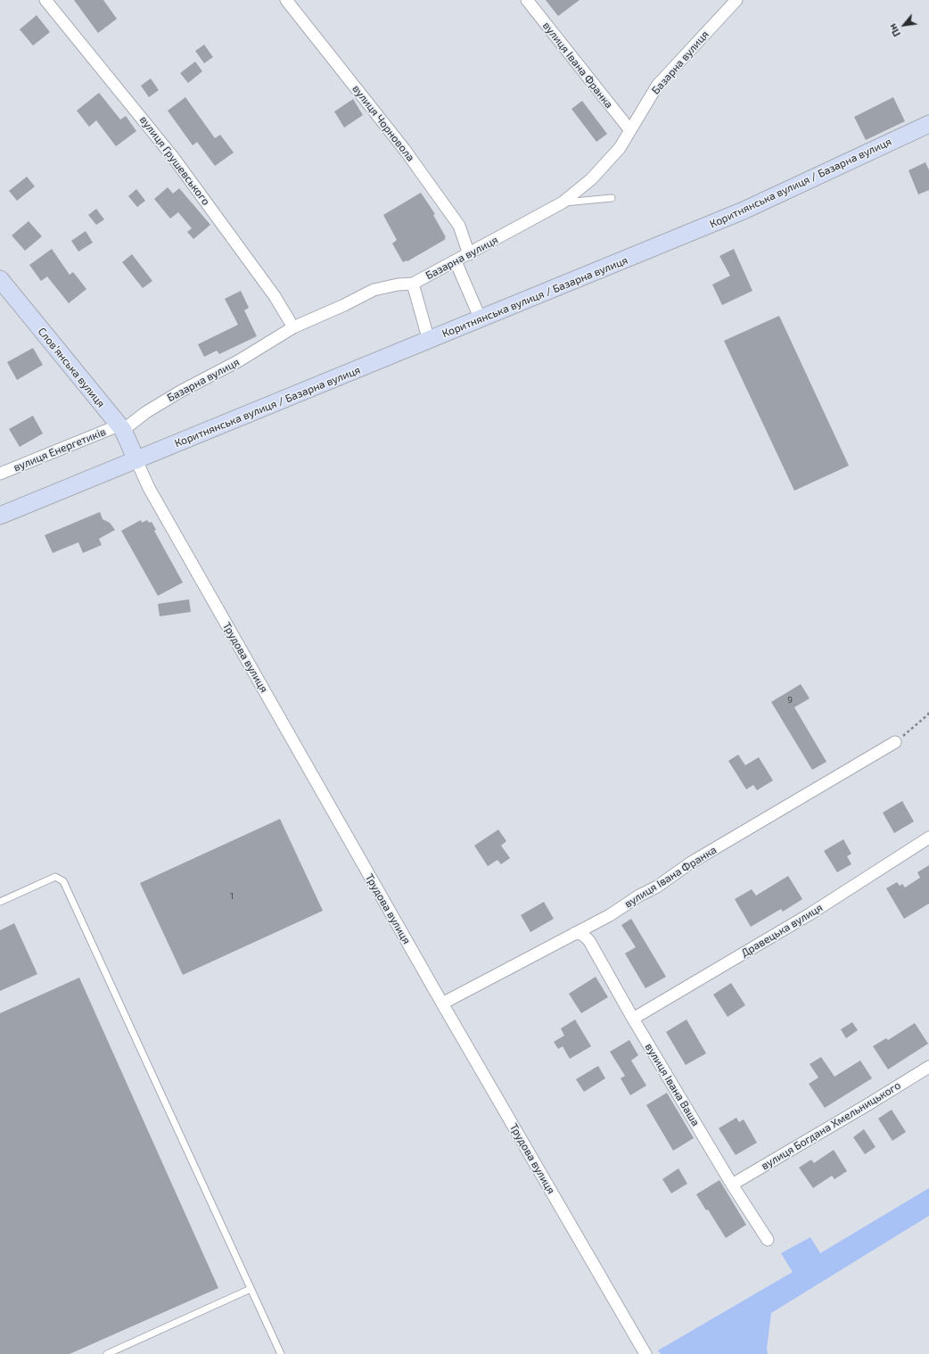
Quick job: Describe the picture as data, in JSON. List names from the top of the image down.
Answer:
{
  "streets": {
    "street": [
      "Базарна вулиця",
      "вулиця Івана Франка",
      "вулиця Чорновола",
      "вулиця Грушевського",
      "Коритнянська вулиця / Базарна вулиця",
      "Словʼянська вулиця",
      "вулиця Енергетиків",
      "Трудова вулиця",
      "Дравецька вулиця",
      "вулиця Івана Ваша",
      "вулиця Богдана Хмельницького"
    ]
  },
  "crossings": [
    ["Базарна вулиця", "вулиця Івана Франка"],
    ["Базарна вулиця", "вулиця Чорновола"],
    ["Базарна вулиця", "вулиця Грушевського"],
    ["Базарна вулиця", "Словʼянська вулиця"],
    ["Базарна вулиця", "вулиця Енергетиків"],
    ["вулиця Івана Франка", "Трудова вулиця"],
    ["вулиця Івана Франка", "вулиця Івана Ваша"],
    ["Коритнянська вулиця / Базарна вулиця", "Словʼянська вулиця"],
    ["Коритнянська вулиця / Базарна вулиця", "Трудова вулиця"],
    ["Словʼянська вулиця", "вулиця Енергетиків"],
    ["Словʼянська вулиця", "Трудова вулиця"],
    ["Дравецька вулиця", "вулиця Івана Ваша"],
    ["вулиця Івана Ваша", "вулиця Богдана Хмельницького"]
  ],
  "house_numbers": ["9", "1"],
  "north": "bottom left"
}
